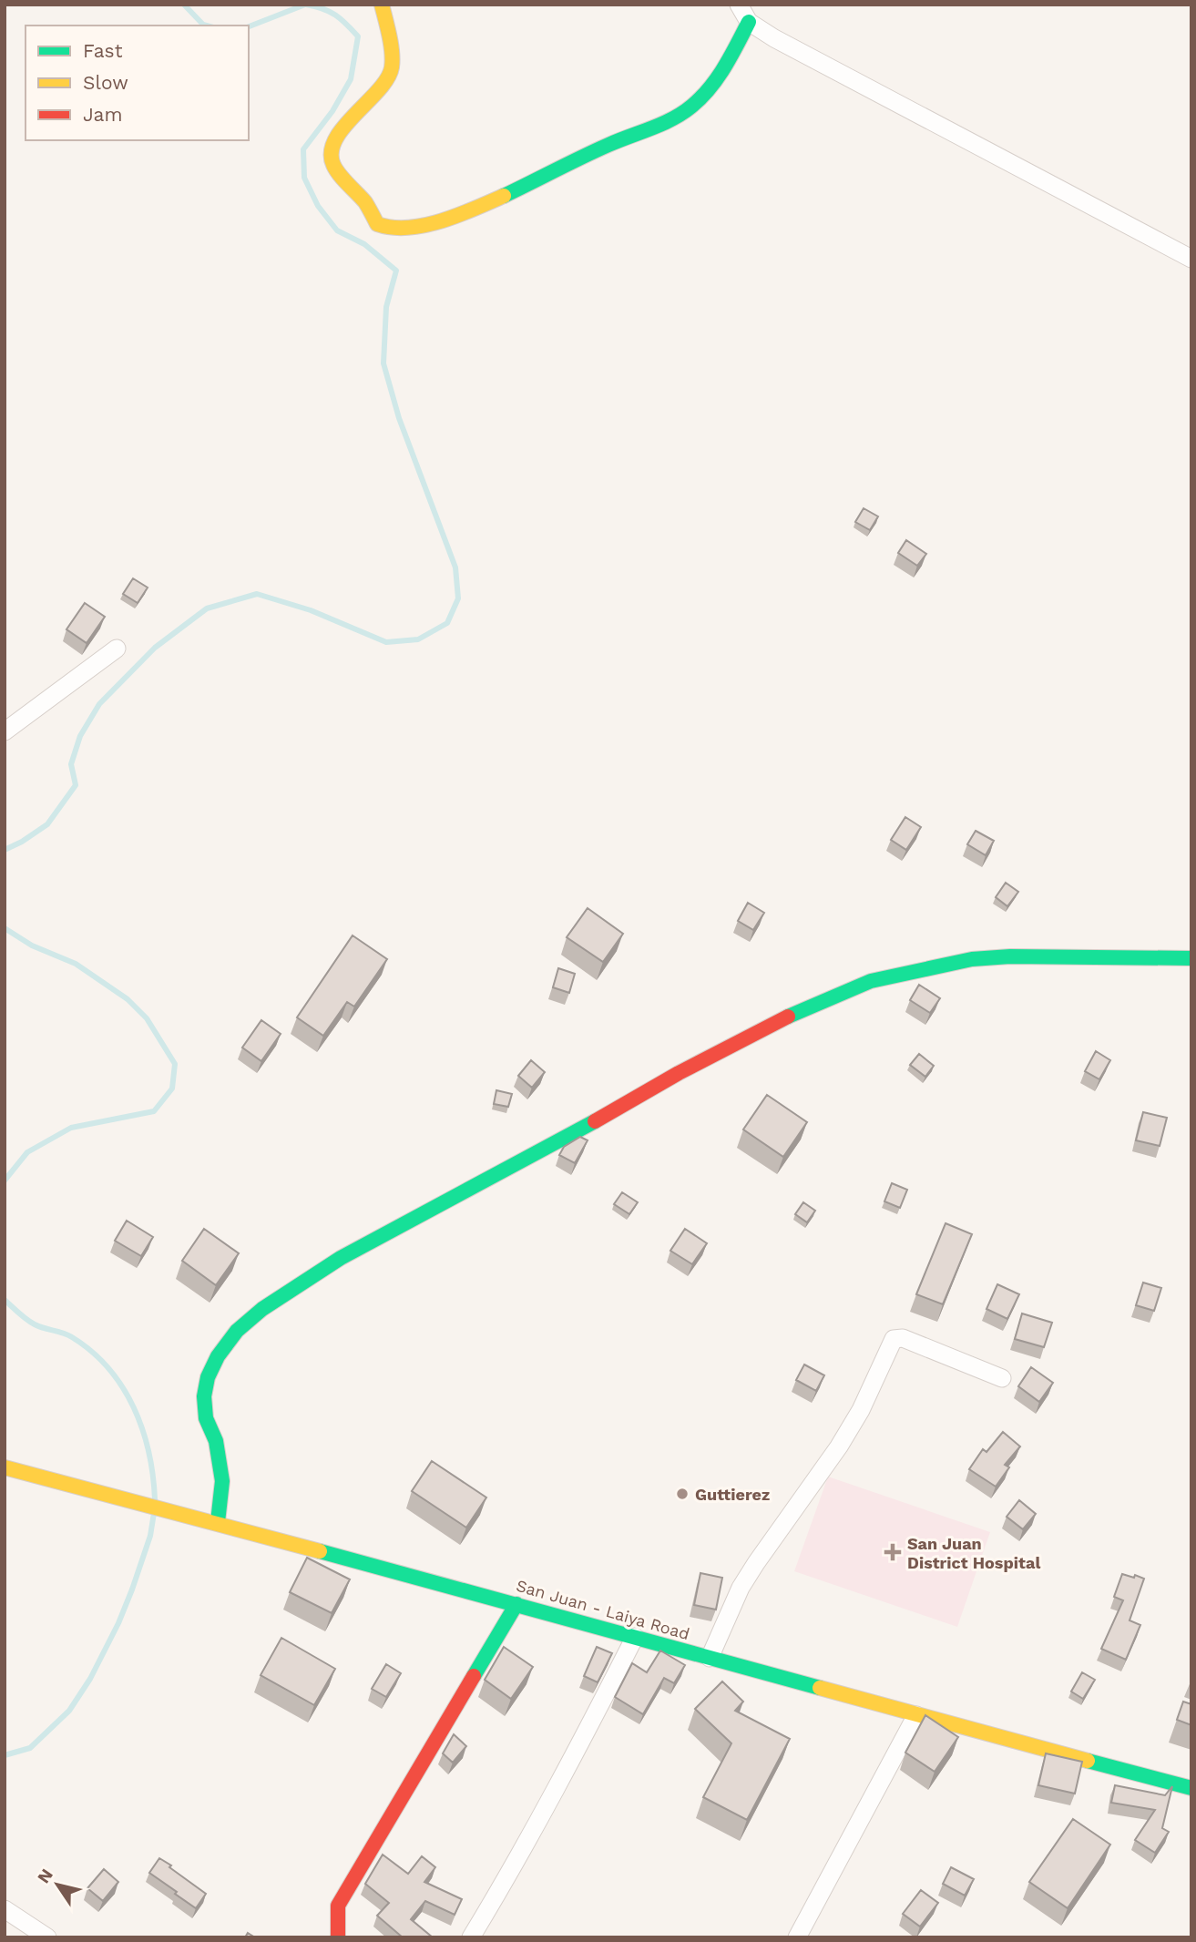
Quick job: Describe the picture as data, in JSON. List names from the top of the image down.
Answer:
{
  "streets": {
    "street": ["San Juan - Laiya Road"]
  },
  "places": {
    "other": ["Guttierez"],
    "health": ["San Juan District Hospital"]
  },
  "legend": ["Fast", "Slow", "Jam"],
  "north": "top left"
}
